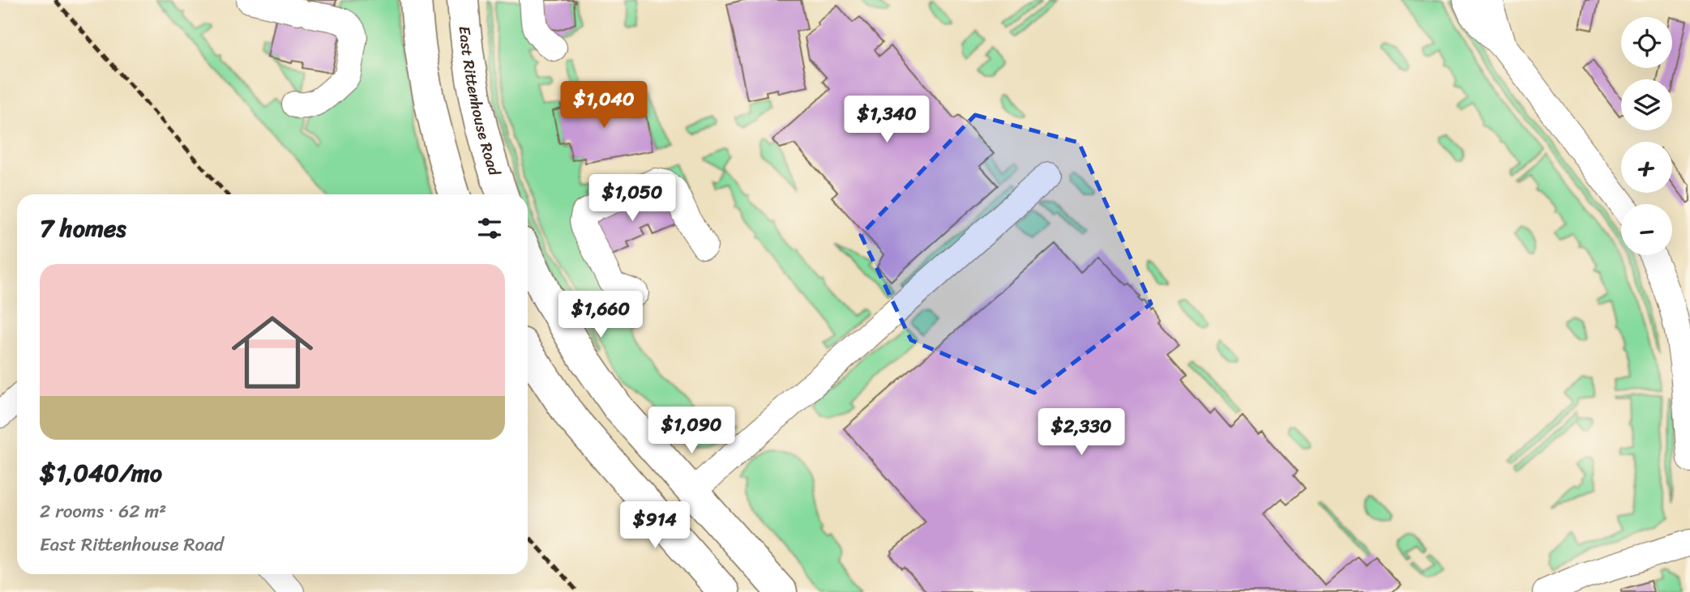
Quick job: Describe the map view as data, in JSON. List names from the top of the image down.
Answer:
{
  "streets": {
    "main road": ["East Rittenhouse Road"]
  },
  "page": {
    "map_buttons": ["+", "−"],
    "price": [
      "$1,040",
      "$1,340",
      "$1,050",
      "$1,660",
      "$1,090",
      "$2,330",
      "$914"
    ],
    "heading": "7 homes",
    "list": [
      {
        "name": "$1,040/mo",
        "note": "2 rooms · 62 m² · East Rittenhouse Road"
      }
    ]
  }
}
